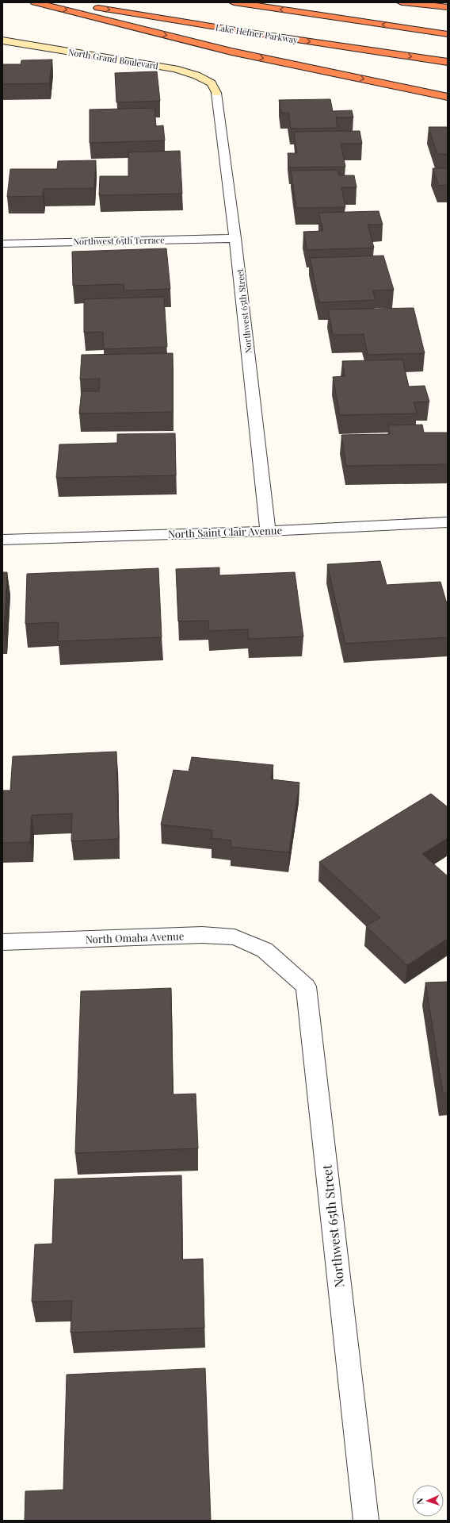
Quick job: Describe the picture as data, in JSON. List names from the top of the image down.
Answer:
{
  "streets": {
    "highway": ["Lake Hefner Parkway"],
    "street": [
      "North Grand Boulevard",
      "Northwest 65th Terrace",
      "Northwest 65th Street",
      "North Saint Clair Avenue",
      "North Omaha Avenue"
    ]
  },
  "crossings": [
    ["North Grand Boulevard", "Northwest 65th Street"],
    ["Northwest 65th Terrace", "Northwest 65th Street"],
    ["Northwest 65th Street", "North Saint Clair Avenue"],
    ["Northwest 65th Street", "North Omaha Avenue"]
  ],
  "north": "left"
}
